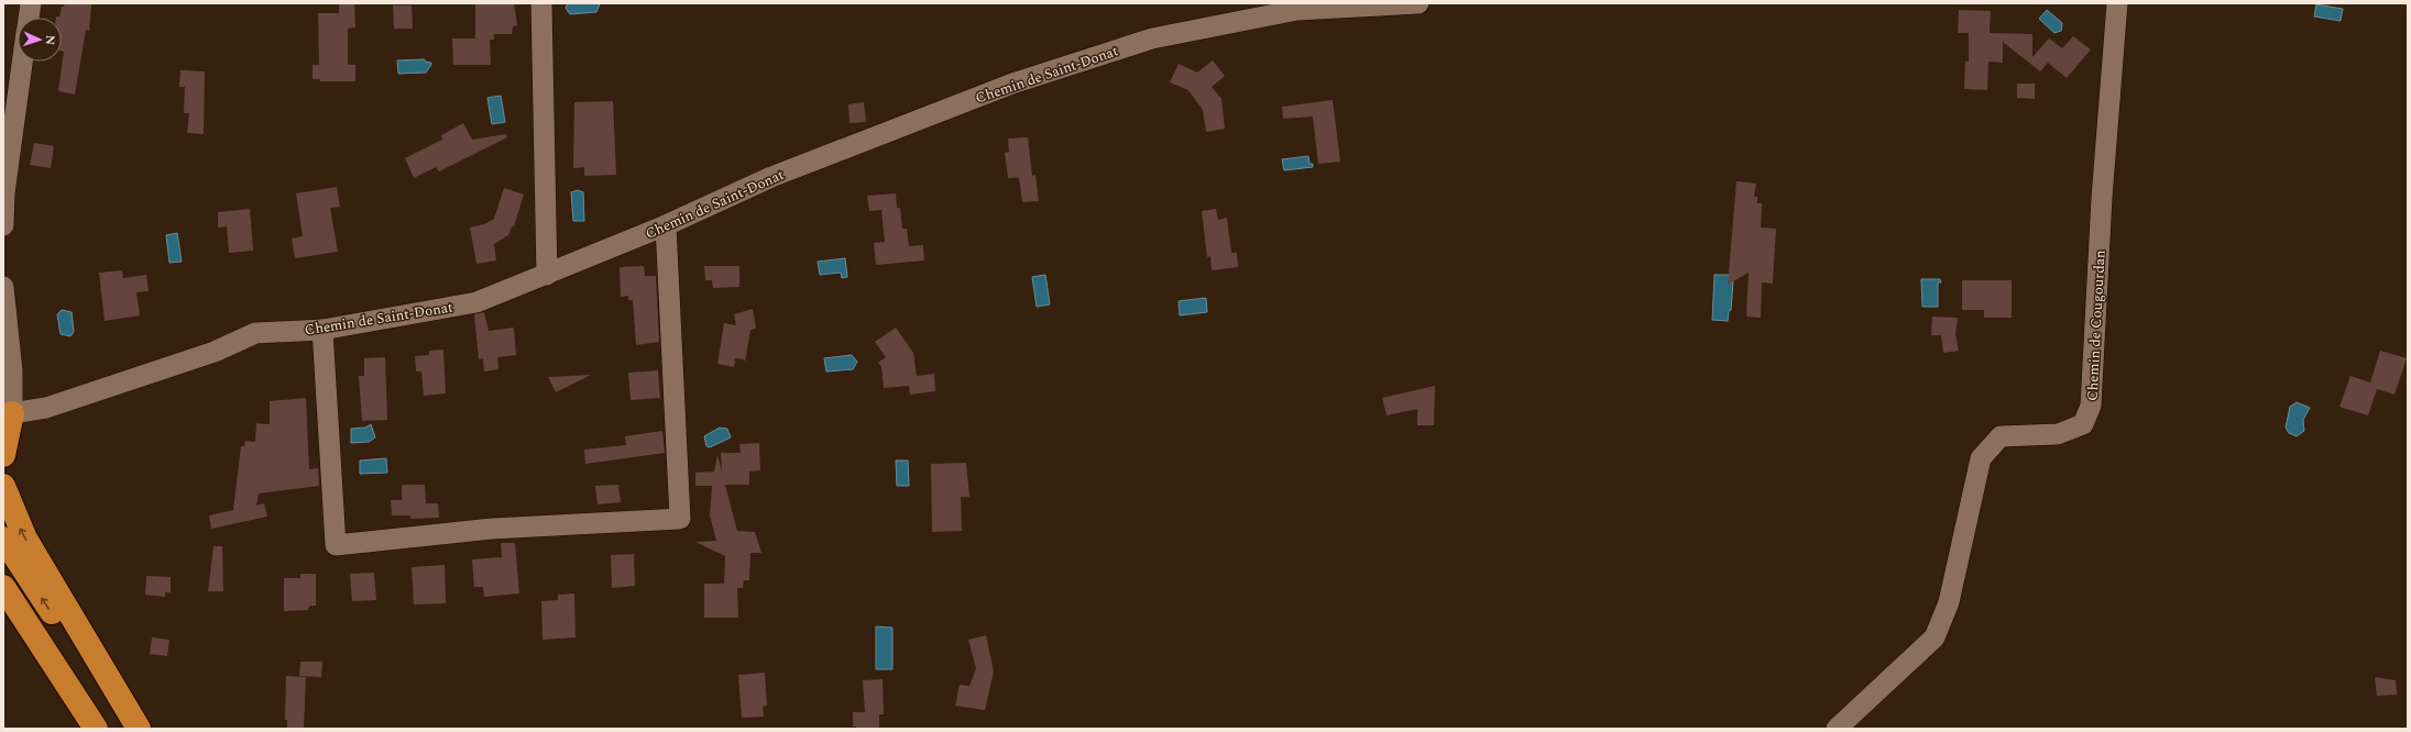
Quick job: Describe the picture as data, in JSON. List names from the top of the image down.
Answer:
{
  "streets": {
    "street": ["Chemin de Saint-Donat", "Chemin de Cougourdan"]
  },
  "north": "right"
}
